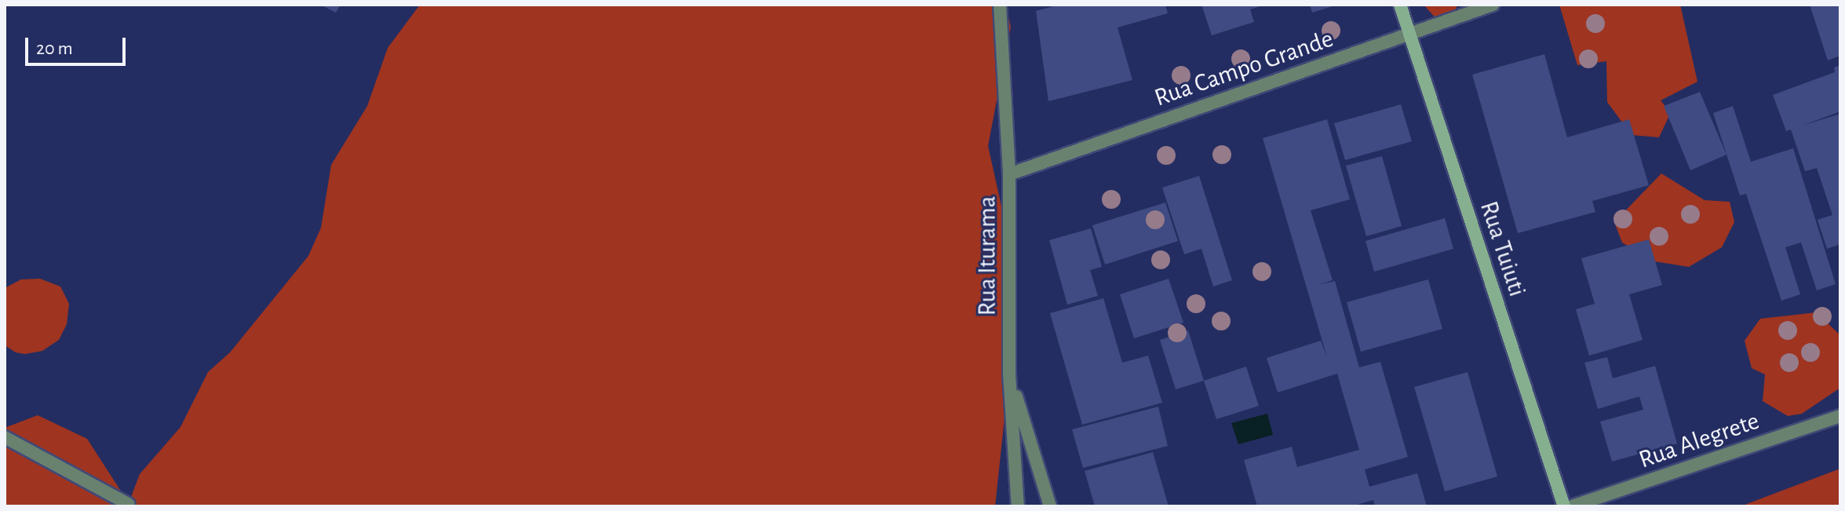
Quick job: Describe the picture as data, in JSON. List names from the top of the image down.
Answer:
{
  "streets": {
    "street": [
      "Rua Campo Grande",
      "Rua Tuiuti",
      "Rua Iturama",
      "Rua Alegrete"
    ]
  },
  "crossings": [
    ["Rua Campo Grande", "Rua Tuiuti"],
    ["Rua Campo Grande", "Rua Iturama"]
  ],
  "scale_bar": "20 m"
}
